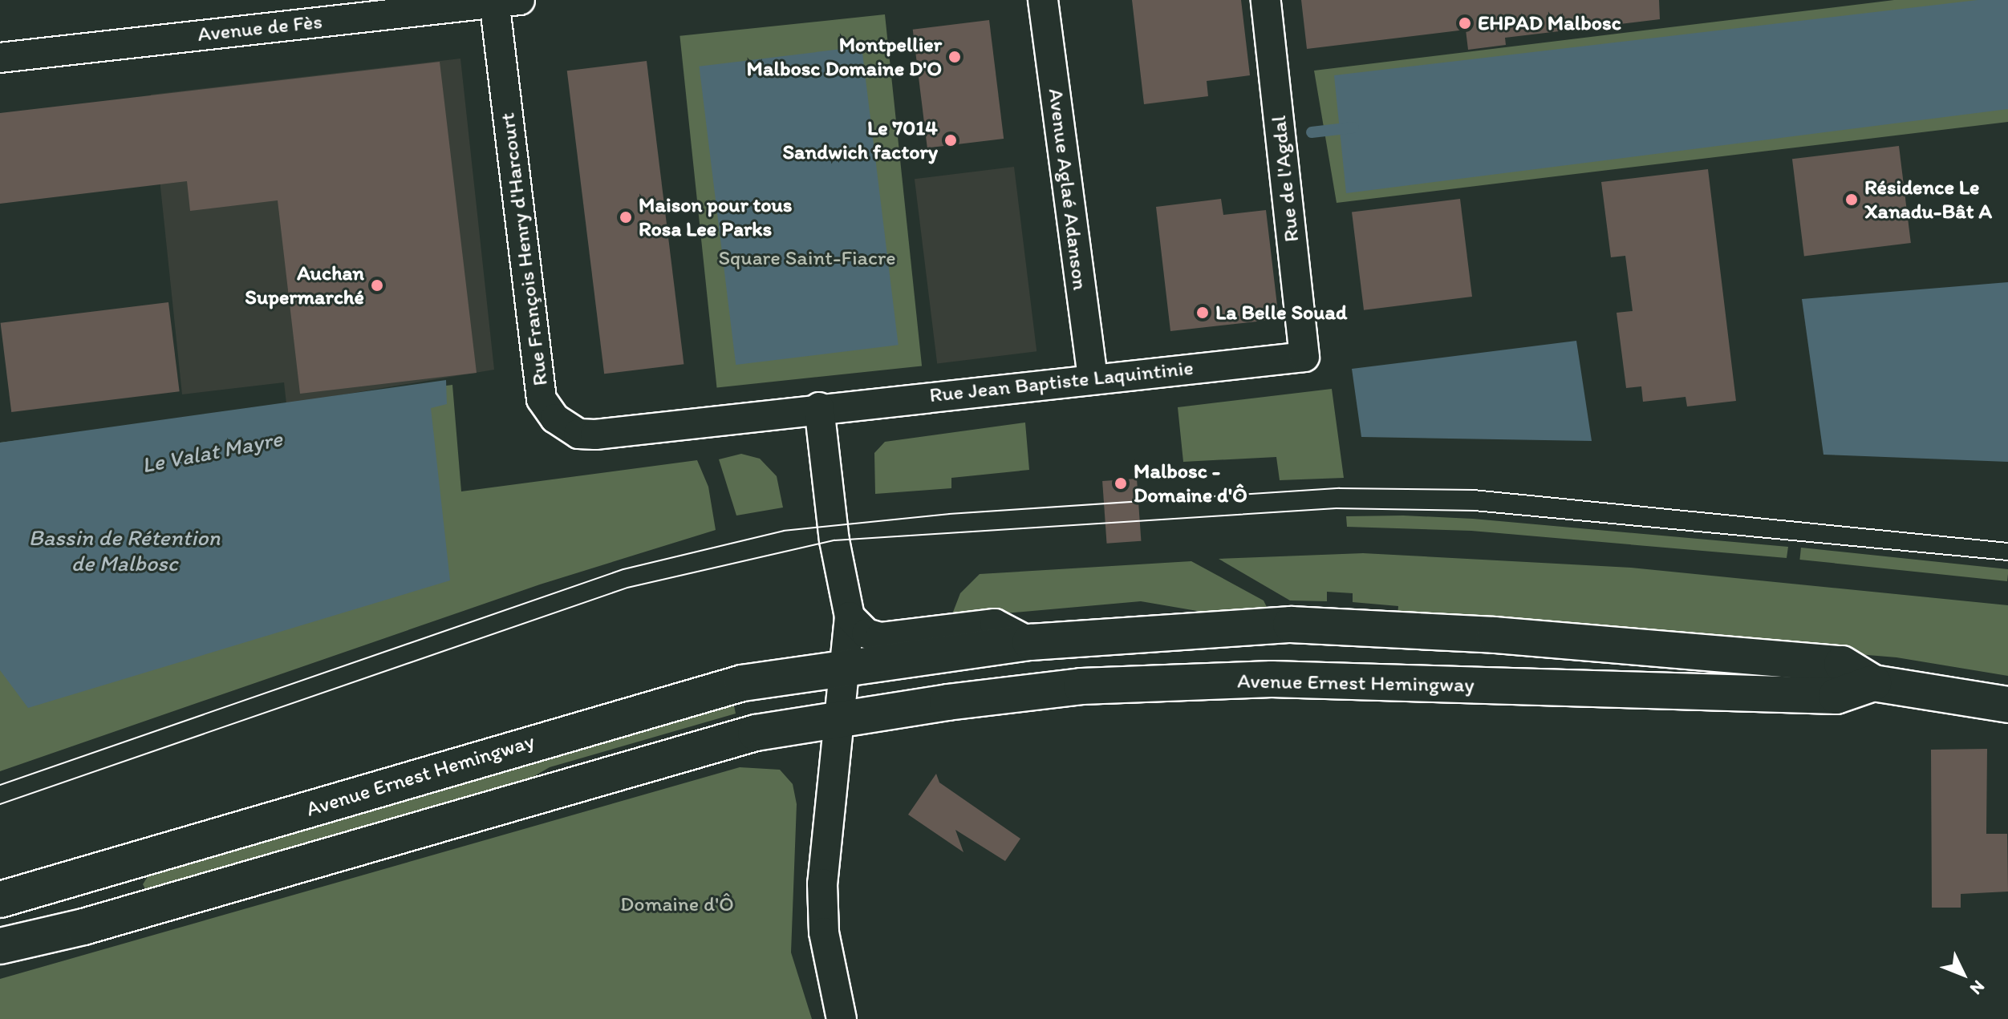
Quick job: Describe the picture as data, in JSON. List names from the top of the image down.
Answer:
{
  "streets": {
    "main road": ["Avenue Ernest Hemingway"],
    "street": [
      "Avenue de Fès",
      "Rue de l'Agdal",
      "Avenue Aglaé Adanson",
      "Rue François Henry d'Harcourt",
      "Rue Jean Baptiste Laquintinie"
    ]
  },
  "crossings": [
    ["Avenue de Fès", "Rue François Henry d'Harcourt"],
    ["Rue de l'Agdal", "Rue Jean Baptiste Laquintinie"],
    ["Avenue Aglaé Adanson", "Rue Jean Baptiste Laquintinie"],
    ["Rue François Henry d'Harcourt", "Rue Jean Baptiste Laquintinie"]
  ],
  "water": ["Le Valat Mayre", "Bassin de Rétention de Malbosc"],
  "parks": ["Square Saint-Fiacre", "Domaine d'Ô"],
  "places": [
    "EHPAD Malbosc",
    "Montpellier Malbosc Domaine D'O",
    "Le 7014 Sandwich factory",
    "Résidence Le Xanadu-Bât A",
    "Maison pour tous Rosa Lee Parks",
    "Auchan Supermarché",
    "La Belle Souad",
    "Malbosc - Domaine d'Ô"
  ],
  "north": "bottom right"
}
